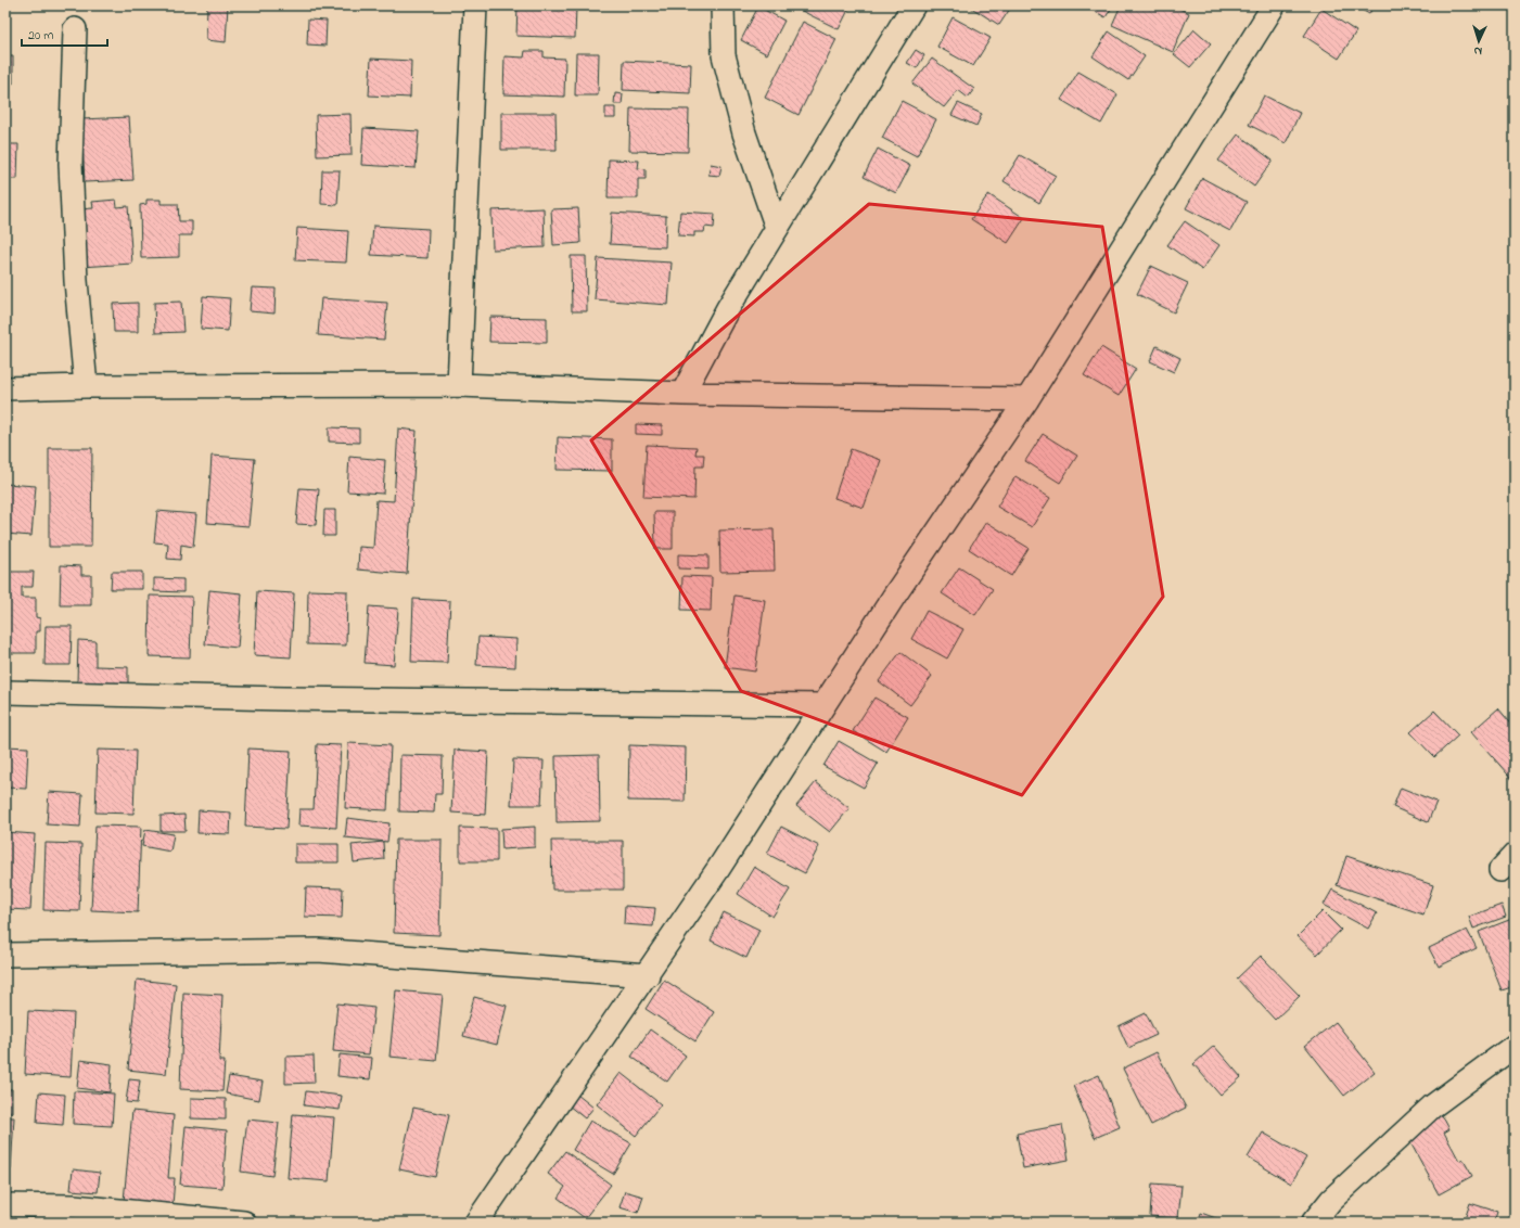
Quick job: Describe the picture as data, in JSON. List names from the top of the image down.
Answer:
{
  "scale_bar": "20 m",
  "north": "bottom"
}
